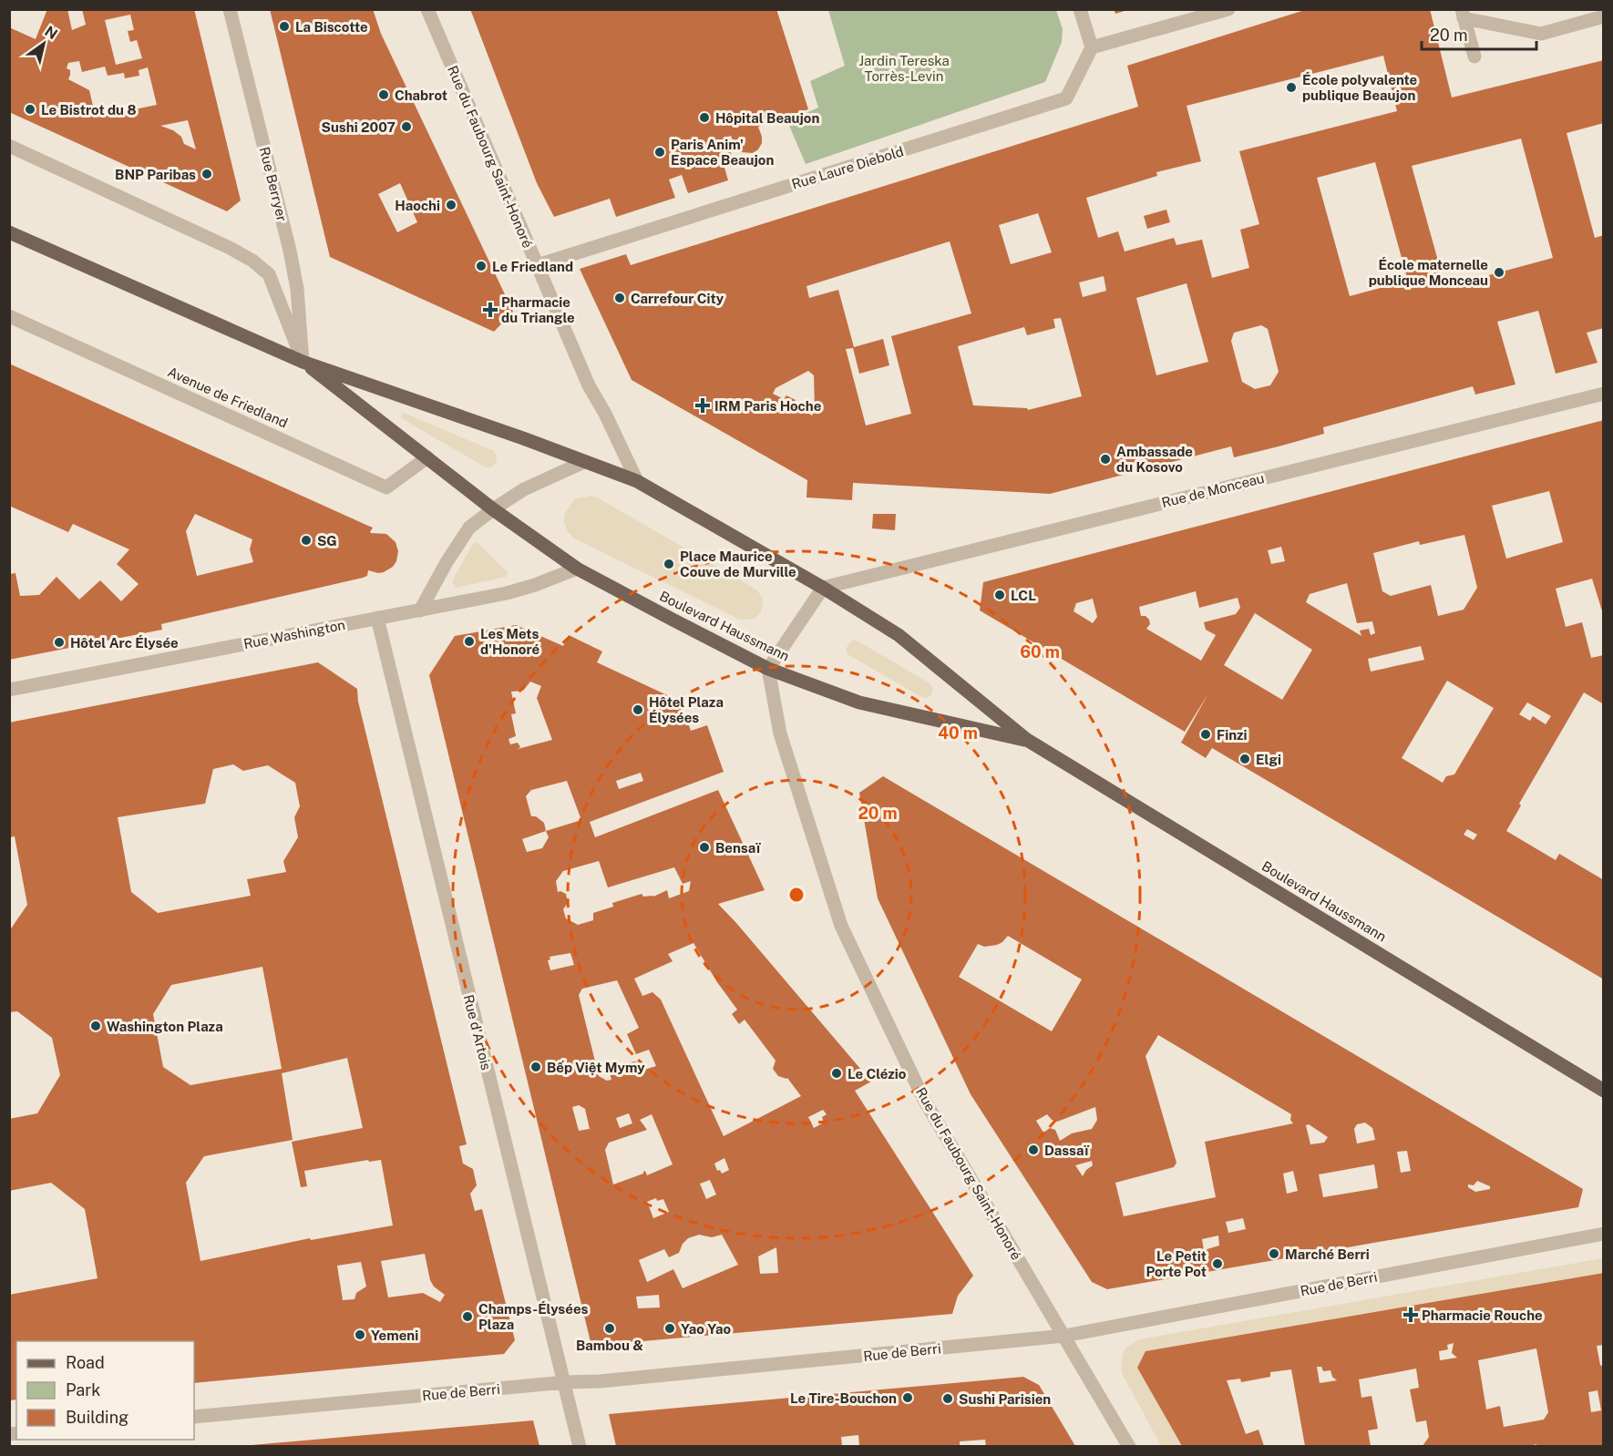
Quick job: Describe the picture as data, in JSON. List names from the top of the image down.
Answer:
{
  "streets": {
    "main road": ["Boulevard Haussmann"],
    "street": [
      "Rue du Faubourg Saint-Honoré",
      "Rue Laure Diebold",
      "Rue Berryer",
      "Avenue de Friedland",
      "Rue de Monceau",
      "Rue Washington",
      "Rue d'Artois",
      "Rue de Berri"
    ]
  },
  "crossings": [
    ["Rue du Faubourg Saint-Honoré", "Rue Laure Diebold"],
    ["Rue du Faubourg Saint-Honoré", "Boulevard Haussmann"],
    ["Rue du Faubourg Saint-Honoré", "Rue de Berri"],
    ["Rue de Monceau", "Boulevard Haussmann"],
    ["Boulevard Haussmann", "Rue Washington"],
    ["Rue Washington", "Rue d'Artois"],
    ["Rue d'Artois", "Rue de Berri"]
  ],
  "parks": ["Jardin Tereska Torrès-Levin"],
  "places": {
    "other": [
      "La Biscotte",
      "École polyvalente publique Beaujon",
      "Chabrot",
      "Le Bistrot du 8",
      "Hôpital Beaujon",
      "Sushi 2007",
      "Paris Anim' Espace Beaujon",
      "BNP Paribas",
      "Haochi",
      "Le Friedland",
      "École maternelle publique Monceau",
      "Carrefour City",
      "Ambassade du Kosovo",
      "SG",
      "Place Maurice Couve de Murville",
      "LCL",
      "Les Mets d'Honoré",
      "Hôtel Arc Élysée",
      "Hôtel Plaza Élysées",
      "Finzi",
      "Elgi",
      "Bensaï",
      "Washington Plaza",
      "Bếp Việt Mymy",
      "Le Clézio",
      "Dassaï",
      "Marché Berri",
      "Le Petit Porte Pot",
      "Champs-Élysées Plaza",
      "Bambou &",
      "Yao Yao",
      "Yemeni",
      "Le Tire-Bouchon",
      "Sushi Parisien"
    ],
    "health": ["Pharmacie du Triangle", "IRM Paris Hoche", "Pharmacie Rouche"]
  },
  "legend": ["Road", "Park", "Building"],
  "scale_bar": "20 m",
  "north": "top right",
  "rings": ["60 m", "40 m", "20 m"]
}
